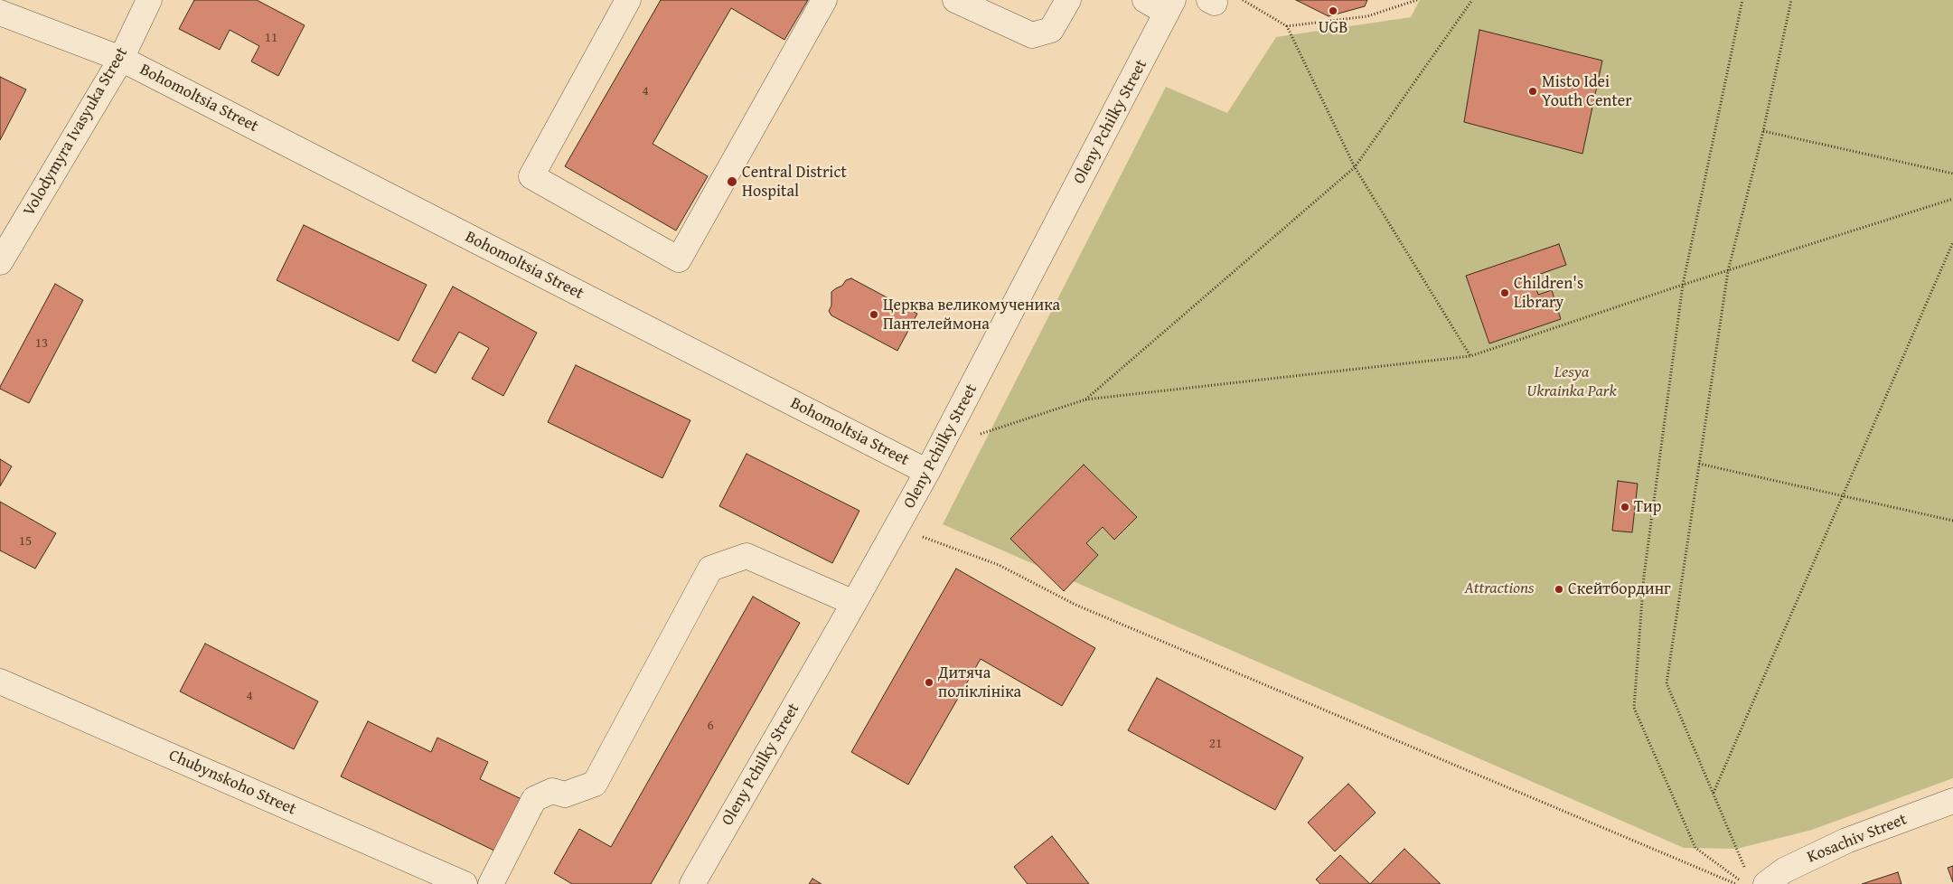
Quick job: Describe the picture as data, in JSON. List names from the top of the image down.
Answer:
{
  "streets": {
    "street": [
      "Bohomoltsia Street",
      "Oleny Pchilky Street",
      "Volodymyra Ivasyuka Street",
      "Chubynskoho Street",
      "Kosachiv Street"
    ]
  },
  "crossings": [
    ["Bohomoltsia Street", "Oleny Pchilky Street"],
    ["Bohomoltsia Street", "Volodymyra Ivasyuka Street"]
  ],
  "parks": ["Lesya Ukrainka Park", "Attractions"],
  "places": [
    "UGB",
    "Misto Idei Youth Center",
    "Central District Hospital",
    "Children's Library",
    "Церква великомученика Пантелеймона",
    "Тир",
    "Скейтбординг",
    "Дитяча поліклініка"
  ],
  "house_numbers": [
    "11",
    "4",
    "13",
    "15",
    "4",
    "6",
    "21"
  ]
}
